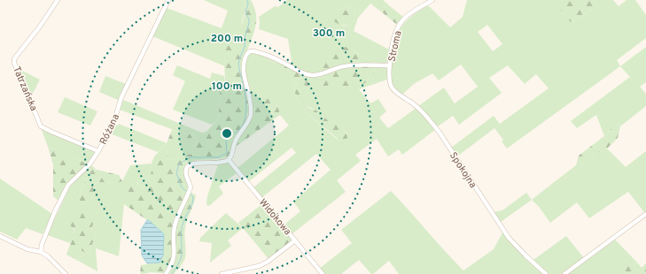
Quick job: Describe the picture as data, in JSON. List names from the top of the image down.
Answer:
{
  "streets": {
    "street": [
      "Stroma",
      "Tatrzańska",
      "Różana",
      "Spokojna",
      "Widokowa"
    ]
  },
  "crossings": [
    ["Stroma", "Spokojna"],
    ["Tatrzańska", "Różana"]
  ],
  "rings": ["300 m", "200 m", "100 m"]
}
